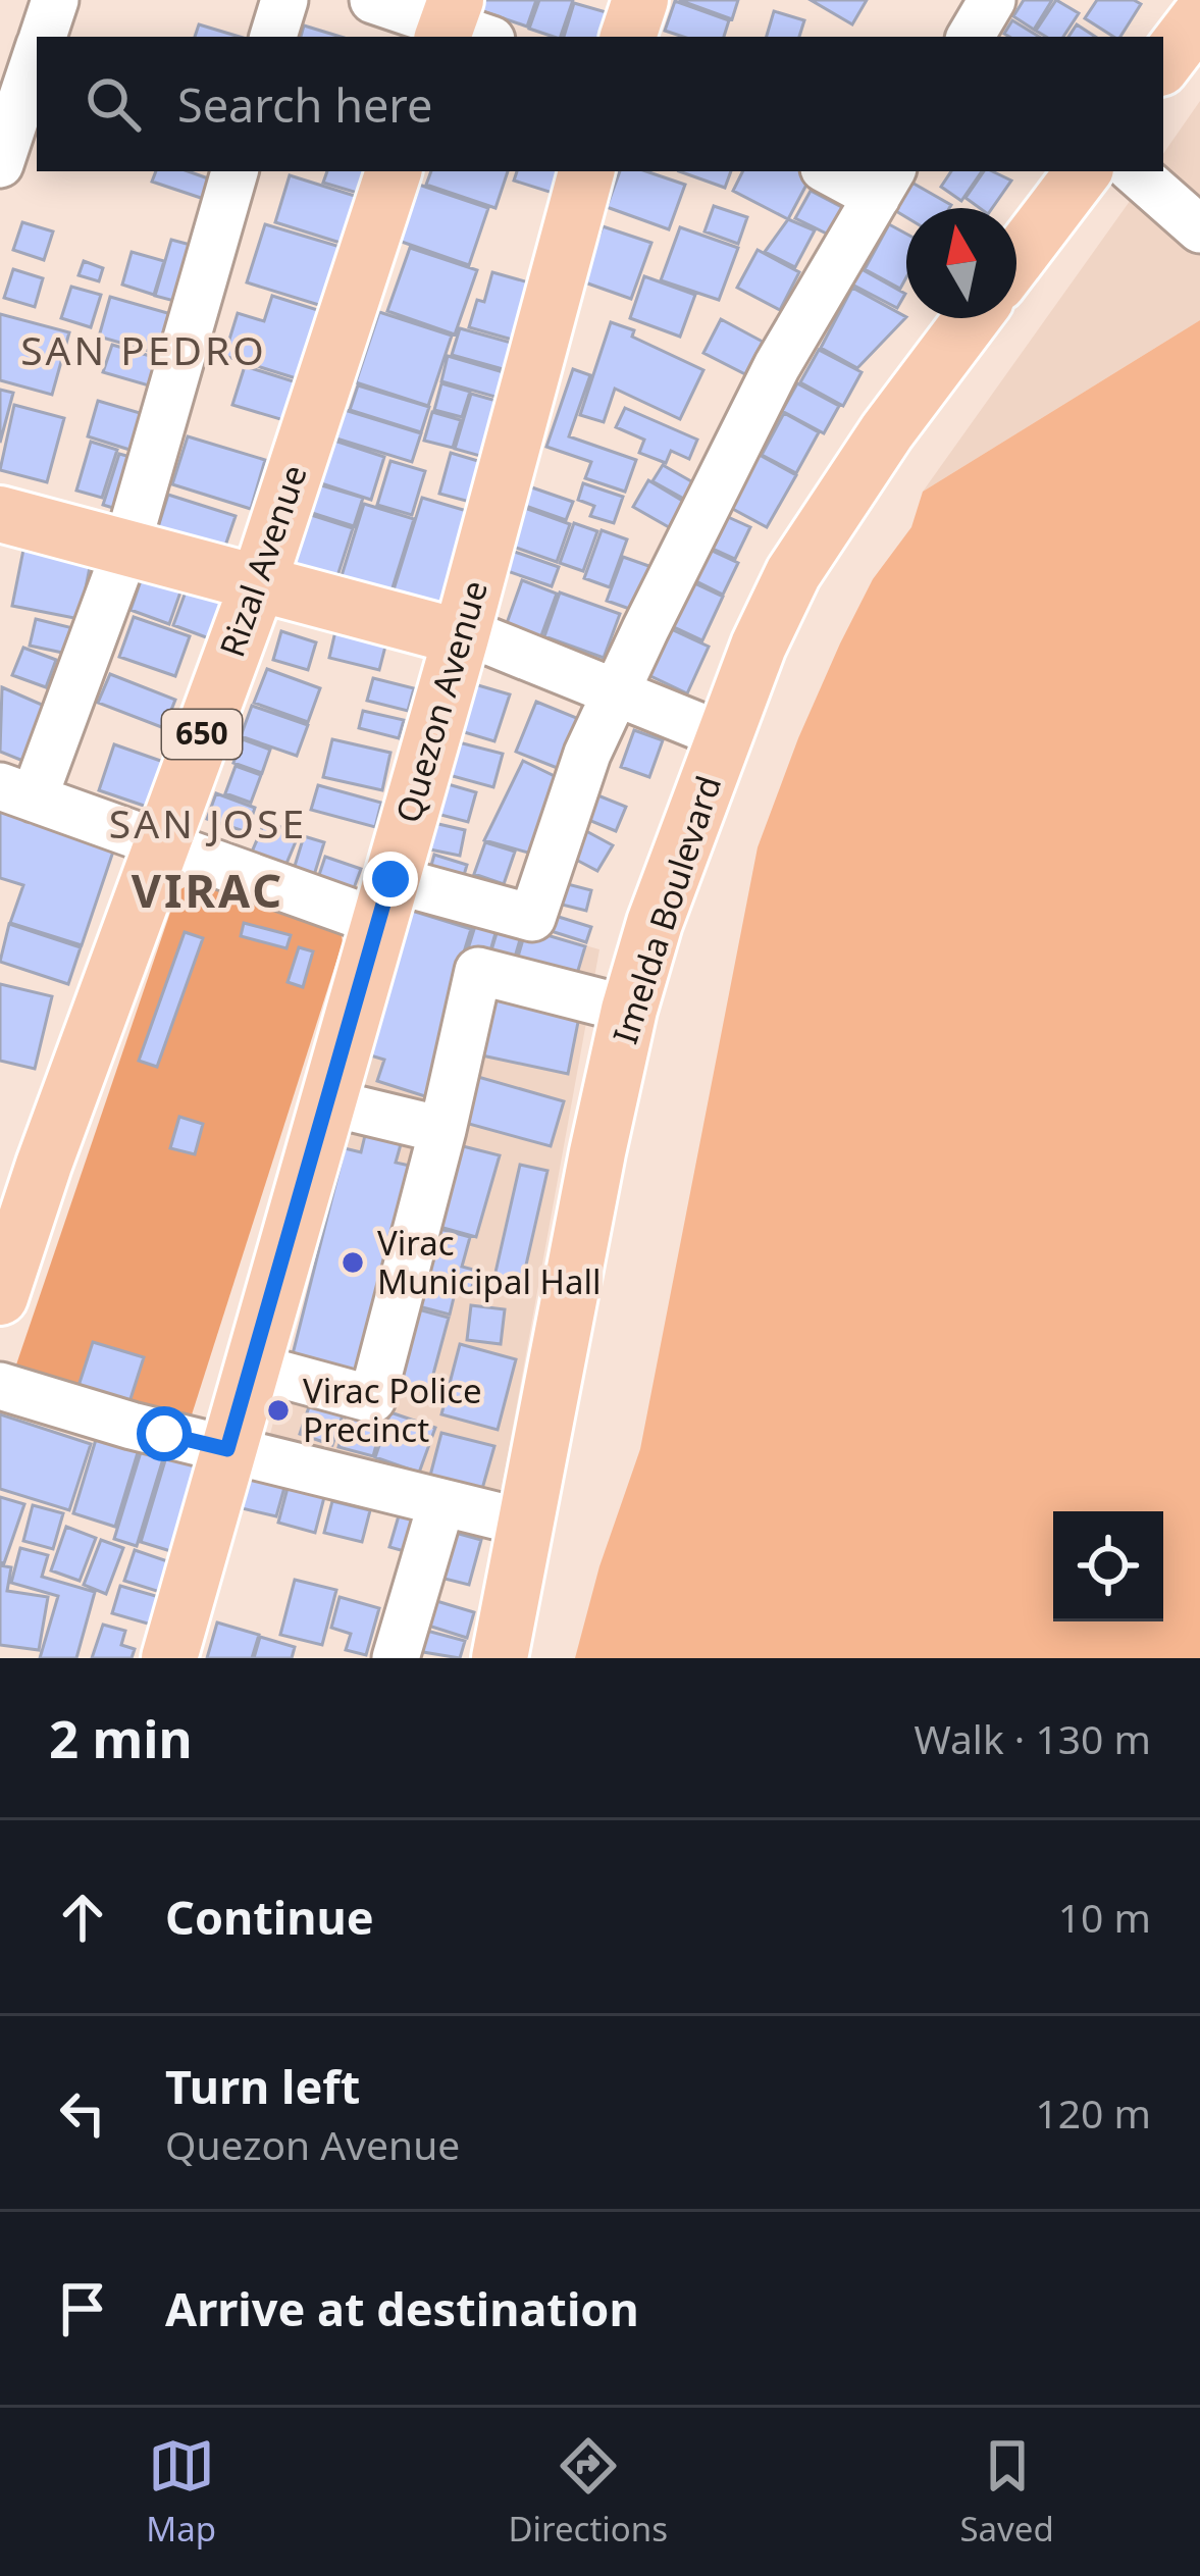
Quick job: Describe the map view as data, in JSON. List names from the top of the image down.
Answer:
{
  "streets": {
    "main road": [
      "Rizal Avenue",
      "Quezon Avenue",
      "650",
      "Imelda Boulevard"
    ]
  },
  "districts": ["SAN PEDRO", "SAN JOSE", "VIRAC"],
  "places": ["Virac Municipal Hall", "Virac Police Precinct"],
  "north": "top",
  "page": {
    "search": "Search here",
    "heading": ["2 min", "Walk · 130 m"],
    "list": [
      ["Continue", "10 m"],
      ["Turn left", "Quezon Avenue", "120 m"],
      "Arrive at destination"
    ],
    "nav": ["Map", "Directions", "Saved"]
  }
}
